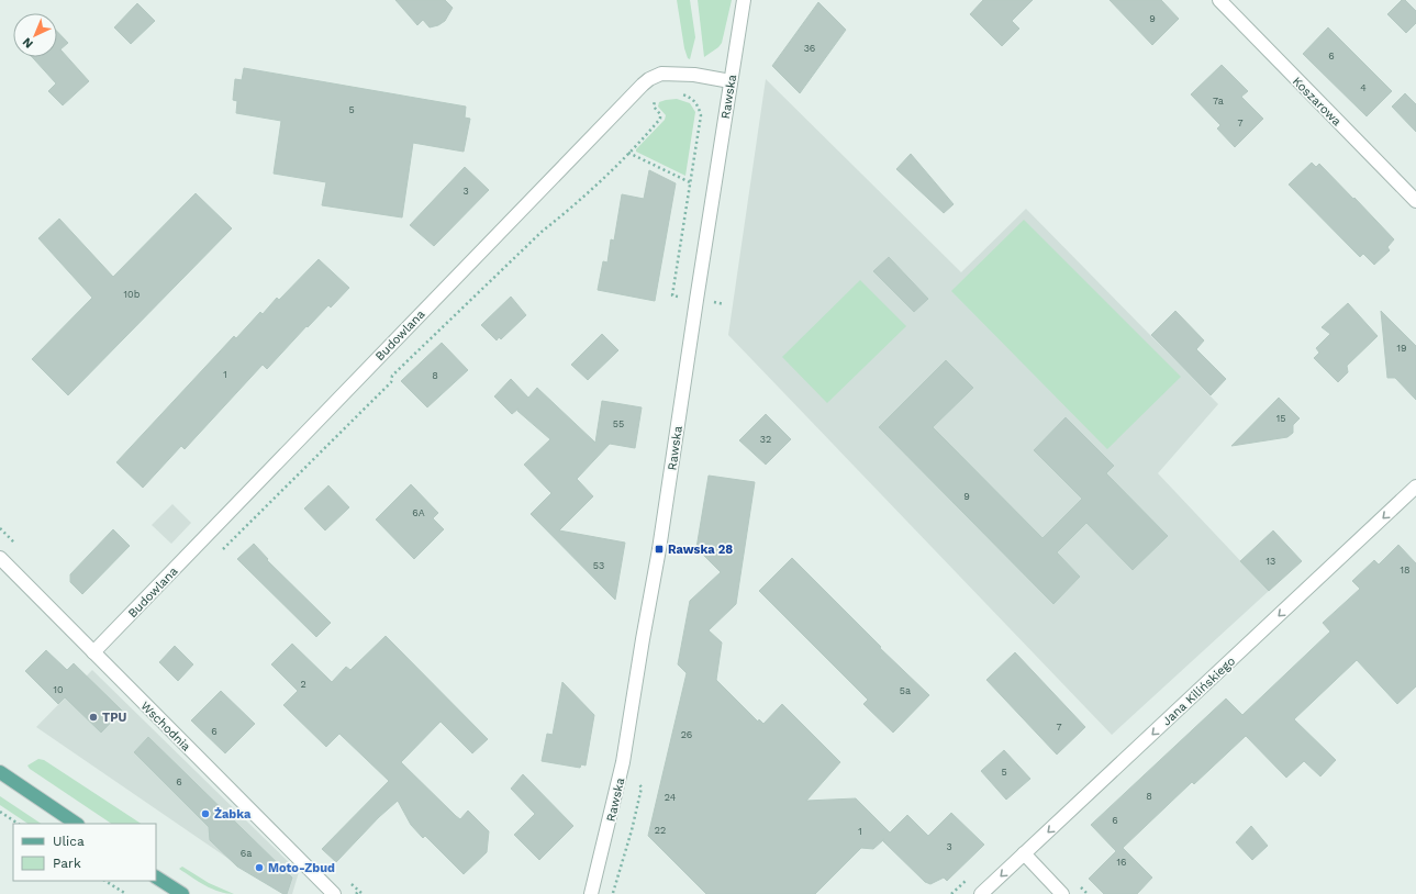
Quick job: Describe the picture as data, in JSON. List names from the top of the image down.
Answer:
{
  "streets": {
    "street": [
      "Rawska",
      "Koszarowa",
      "Budowlana",
      "Jana Kilińskiego",
      "Wschodnia"
    ]
  },
  "crossings": [
    ["Rawska", "Budowlana"],
    ["Budowlana", "Wschodnia"]
  ],
  "one_way": ["Jana Kilińskiego"],
  "places": {
    "transit": ["Rawska 28"],
    "other": ["TPU", "Żabka", "Moto-Zbud"]
  },
  "house_numbers": [
    "9",
    "36",
    "6",
    "4",
    "7a",
    "5",
    "7",
    "3",
    "10b",
    "19",
    "1",
    "8",
    "15",
    "55",
    "32",
    "9",
    "6A",
    "13",
    "53",
    "18",
    "2",
    "10",
    "5a",
    "7",
    "6",
    "26",
    "5",
    "6",
    "8",
    "24",
    "6",
    "22",
    "1",
    "3",
    "6a",
    "16"
  ],
  "legend": ["Ulica", "Park"],
  "north": "bottom left"
}
